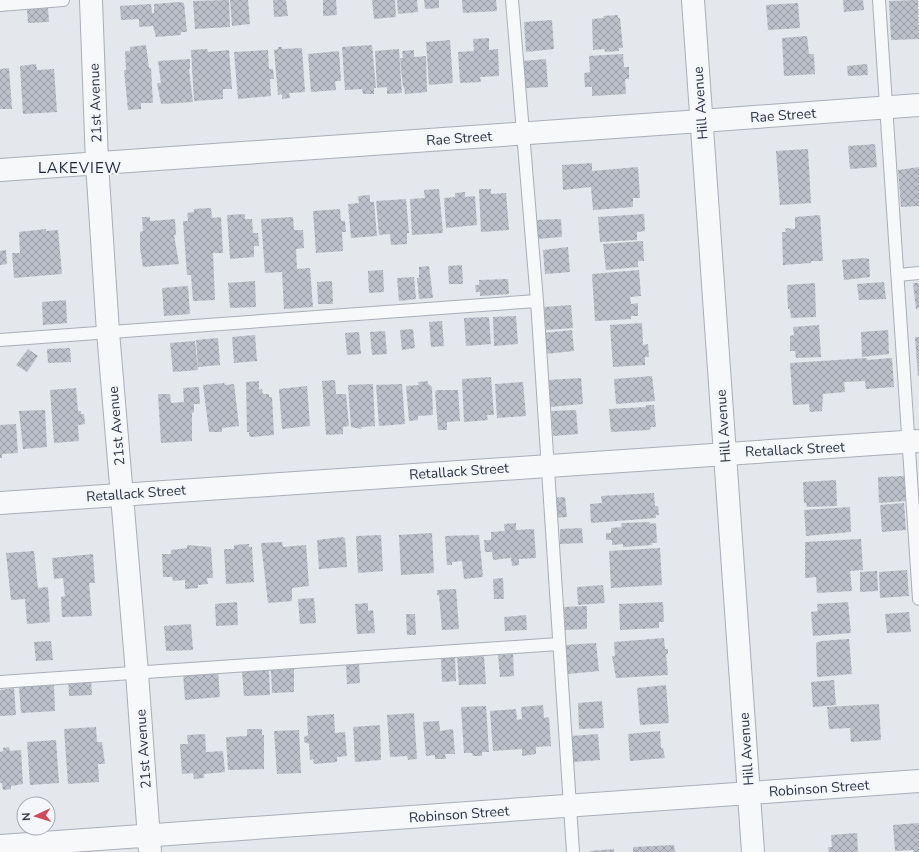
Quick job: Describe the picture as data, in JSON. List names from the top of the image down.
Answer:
{
  "streets": {
    "street": [
      "21st Avenue",
      "Hill Avenue",
      "Rae Street",
      "Retallack Street",
      "Robinson Street"
    ]
  },
  "crossings": [
    ["21st Avenue", "Rae Street"],
    ["21st Avenue", "Retallack Street"],
    ["21st Avenue", "Robinson Street"],
    ["Hill Avenue", "Rae Street"],
    ["Hill Avenue", "Retallack Street"],
    ["Hill Avenue", "Robinson Street"]
  ],
  "districts": ["LAKEVIEW"],
  "north": "left"
}
